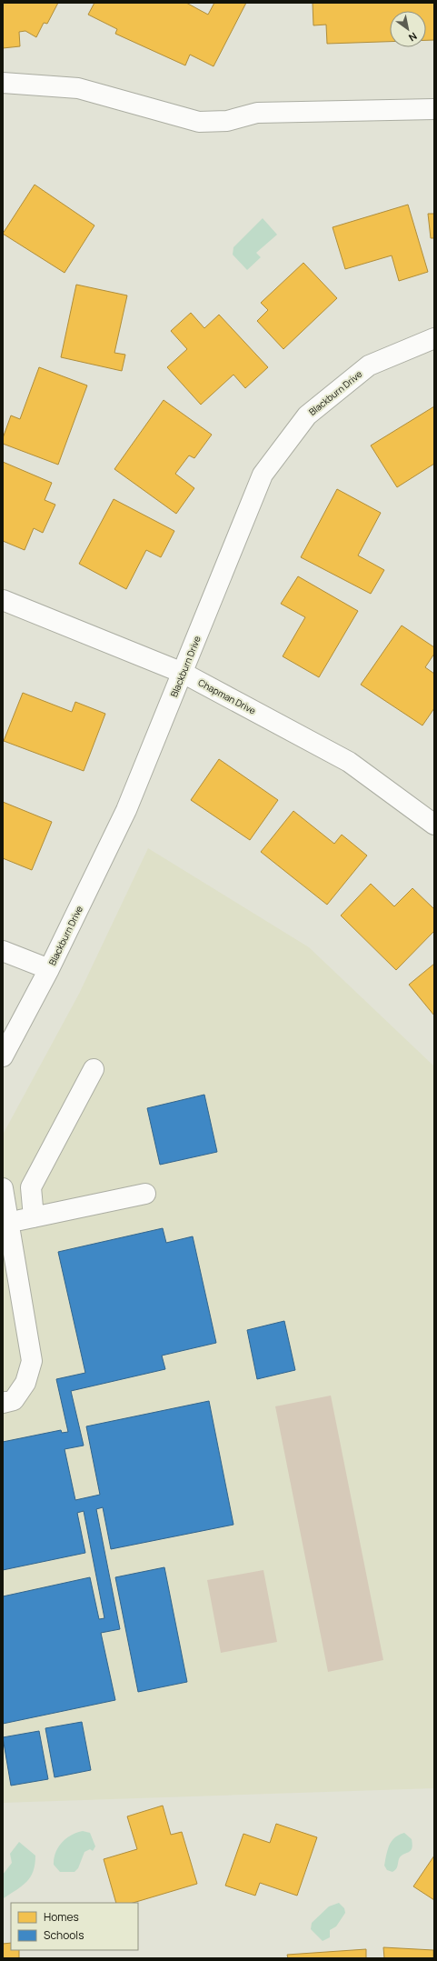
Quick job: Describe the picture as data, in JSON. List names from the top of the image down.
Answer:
{
  "streets": {
    "street": ["Blackburn Drive", "Chapman Drive"]
  },
  "crossings": [
    ["Blackburn Drive", "Chapman Drive"]
  ],
  "legend": ["Homes", "Schools"],
  "north": "bottom right"
}
